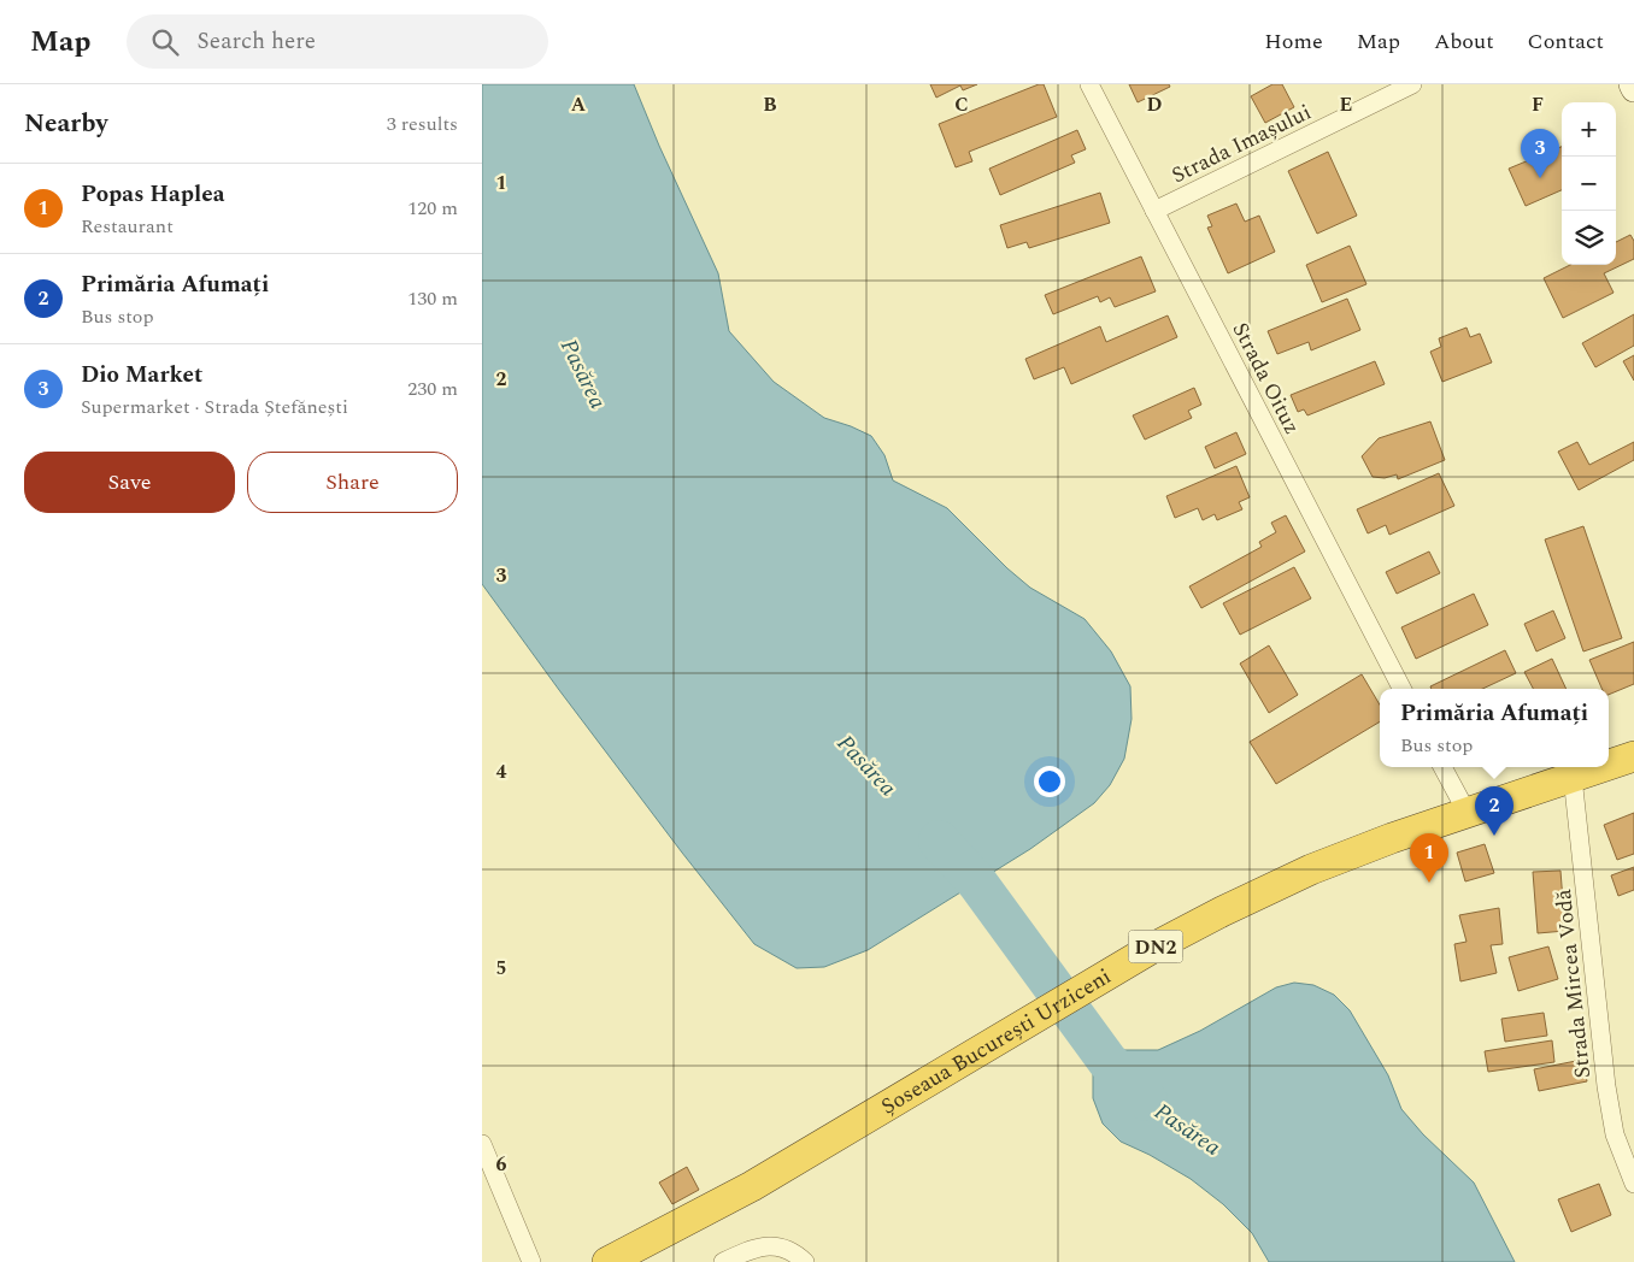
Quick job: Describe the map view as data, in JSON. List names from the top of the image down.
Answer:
{
  "streets": {
    "highway": ["DN2", "Șoseaua București Urziceni"],
    "street": ["Strada Imașului", "Strada Oituz", "Strada Mircea Vodă"]
  },
  "crossings": [
    ["Strada Imașului", "Strada Oituz"],
    ["Strada Mircea Vodă", "Șoseaua București Urziceni"]
  ],
  "water": ["Pasărea"],
  "page": {
    "header": "Map",
    "search": "Search here",
    "nav": [
      "Home",
      "Map",
      "About",
      "Contact"
    ],
    "heading": ["Nearby", "3 results"],
    "map_buttons": ["+", "−"],
    "pins": ["3", "2", "1"],
    "list": [
      {
        "mark": "1",
        "name": "Popas Haplea",
        "note": "Restaurant",
        "value": "120 m"
      },
      {
        "mark": "2",
        "name": "Primăria Afumați",
        "note": "Bus stop",
        "value": "130 m"
      },
      {
        "mark": "3",
        "name": "Dio Market",
        "note": "Supermarket · Strada Ștefănești",
        "value": "230 m"
      }
    ],
    "buttons": ["Save", "Share"],
    "popup": ["Primăria Afumați", "Bus stop"]
  },
  "grid": {
    "columns": [
      "A",
      "B",
      "C",
      "D",
      "E",
      "F"
    ],
    "rows": [
      "1",
      "2",
      "3",
      "4",
      "5",
      "6"
    ]
  }
}
